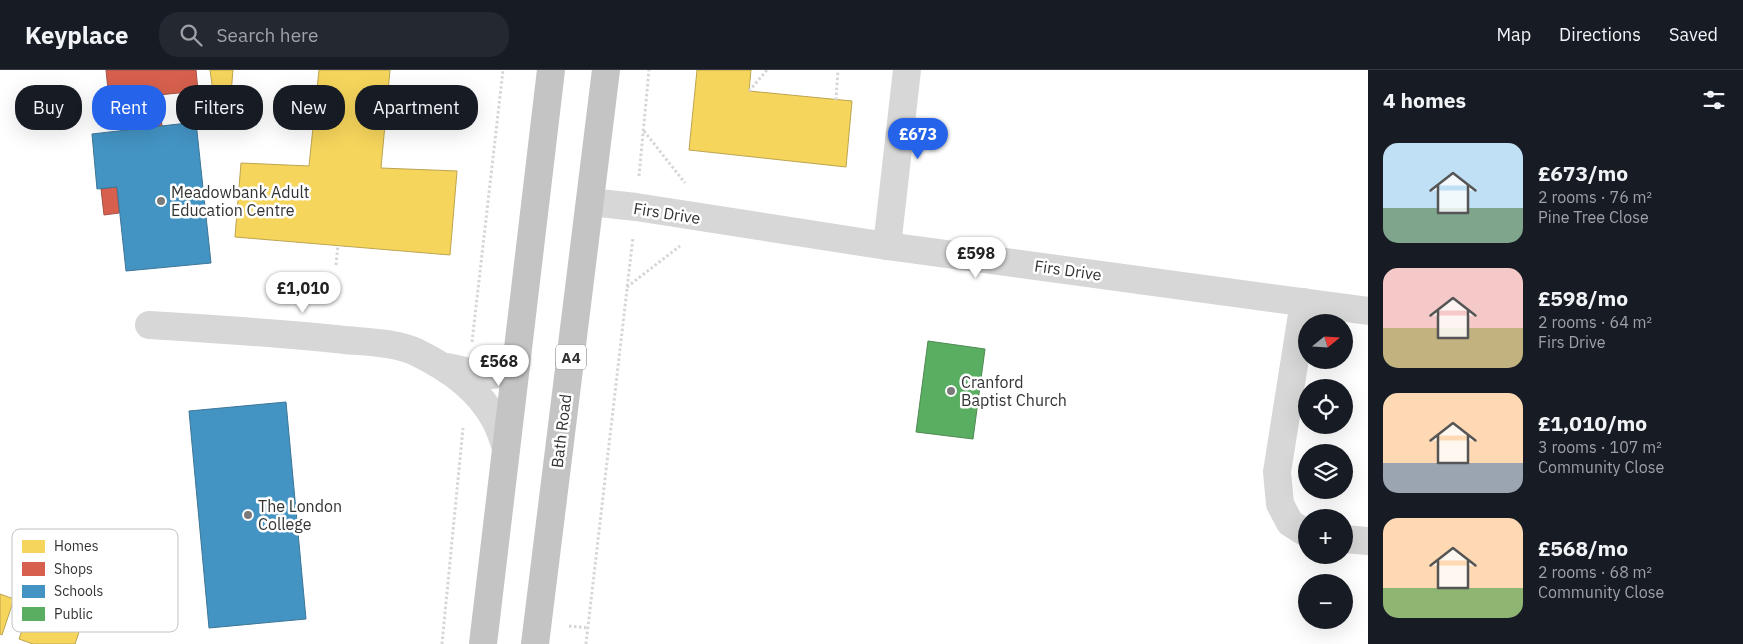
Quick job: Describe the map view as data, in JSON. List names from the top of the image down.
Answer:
{
  "streets": {
    "highway": ["A4", "Bath Road"],
    "street": ["Firs Drive"]
  },
  "crossings": [
    ["Firs Drive", "Bath Road"]
  ],
  "places": ["Meadowbank Adult Education Centre", "Cranford Baptist Church", "The London College"],
  "legend": [
    "Homes",
    "Shops",
    "Schools",
    "Public"
  ],
  "north": "right",
  "page": {
    "header": "Keyplace",
    "search": "Search here",
    "nav": ["Map", "Directions", "Saved"],
    "heading": "4 homes",
    "chip": [
      "Buy",
      "Rent",
      "Filters",
      "New",
      "Apartment"
    ],
    "price": [
      "£673",
      "£598",
      "£1,010",
      "£568"
    ],
    "list": [
      {
        "name": "£673/mo",
        "note": "2 rooms · 76 m² · Pine Tree Close"
      },
      {
        "name": "£598/mo",
        "note": "2 rooms · 64 m² · Firs Drive"
      },
      {
        "name": "£1,010/mo",
        "note": "3 rooms · 107 m² · Community Close"
      },
      {
        "name": "£568/mo",
        "note": "2 rooms · 68 m² · Community Close"
      }
    ],
    "map_buttons": ["+", "−"]
  }
}
